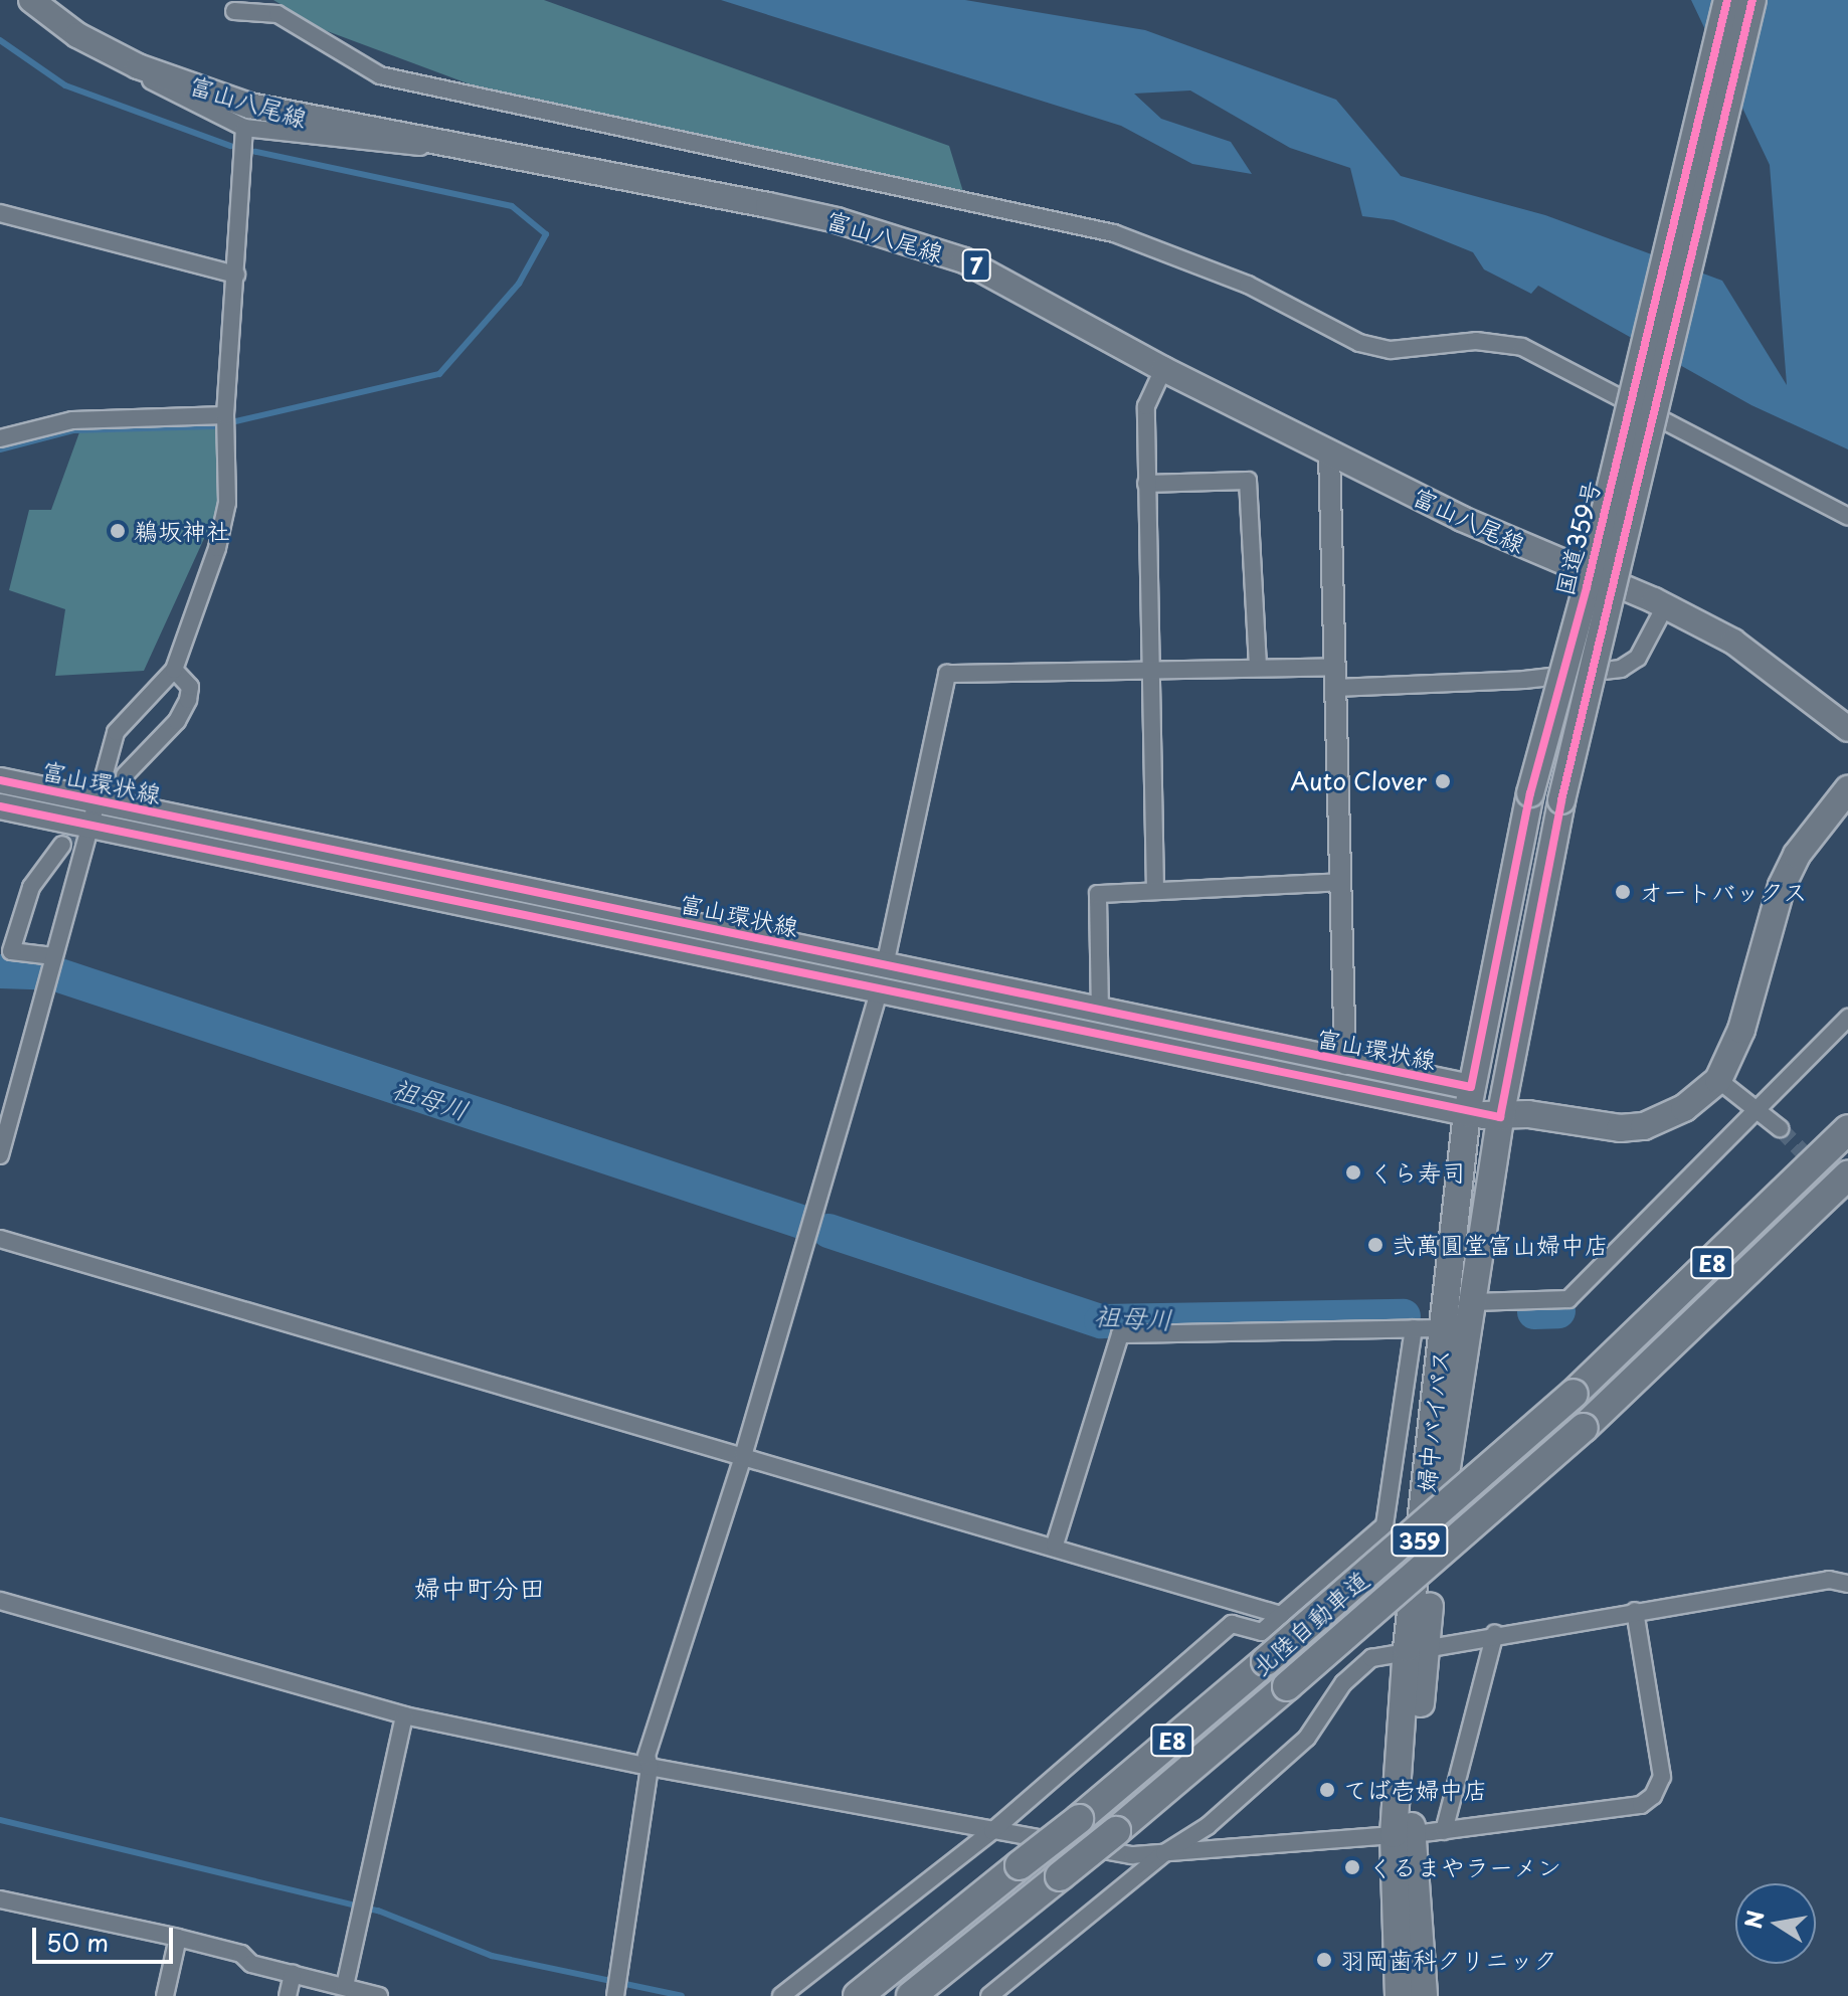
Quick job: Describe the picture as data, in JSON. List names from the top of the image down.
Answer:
{
  "streets": {
    "highway": [
      "国道359号",
      "E8",
      "婦中バイパス",
      "359",
      "北陸自動車道"
    ],
    "main road": ["富山八尾線", "7", "富山環状線"]
  },
  "crossings": [
    ["国道359号", "富山環状線"],
    ["国道359号", "婦中バイパス"],
    ["富山環状線", "婦中バイパス"]
  ],
  "districts": ["婦中町分田"],
  "water": ["祖母川"],
  "places": [
    "鵜坂神社",
    "Auto Clover",
    "オートバックス",
    "くら寿司",
    "弐萬圓堂富山婦中店",
    "てば壱婦中店",
    "くるまやラーメン",
    "羽岡歯科クリニック"
  ],
  "scale_bar": "50 m",
  "north": "left"
}
